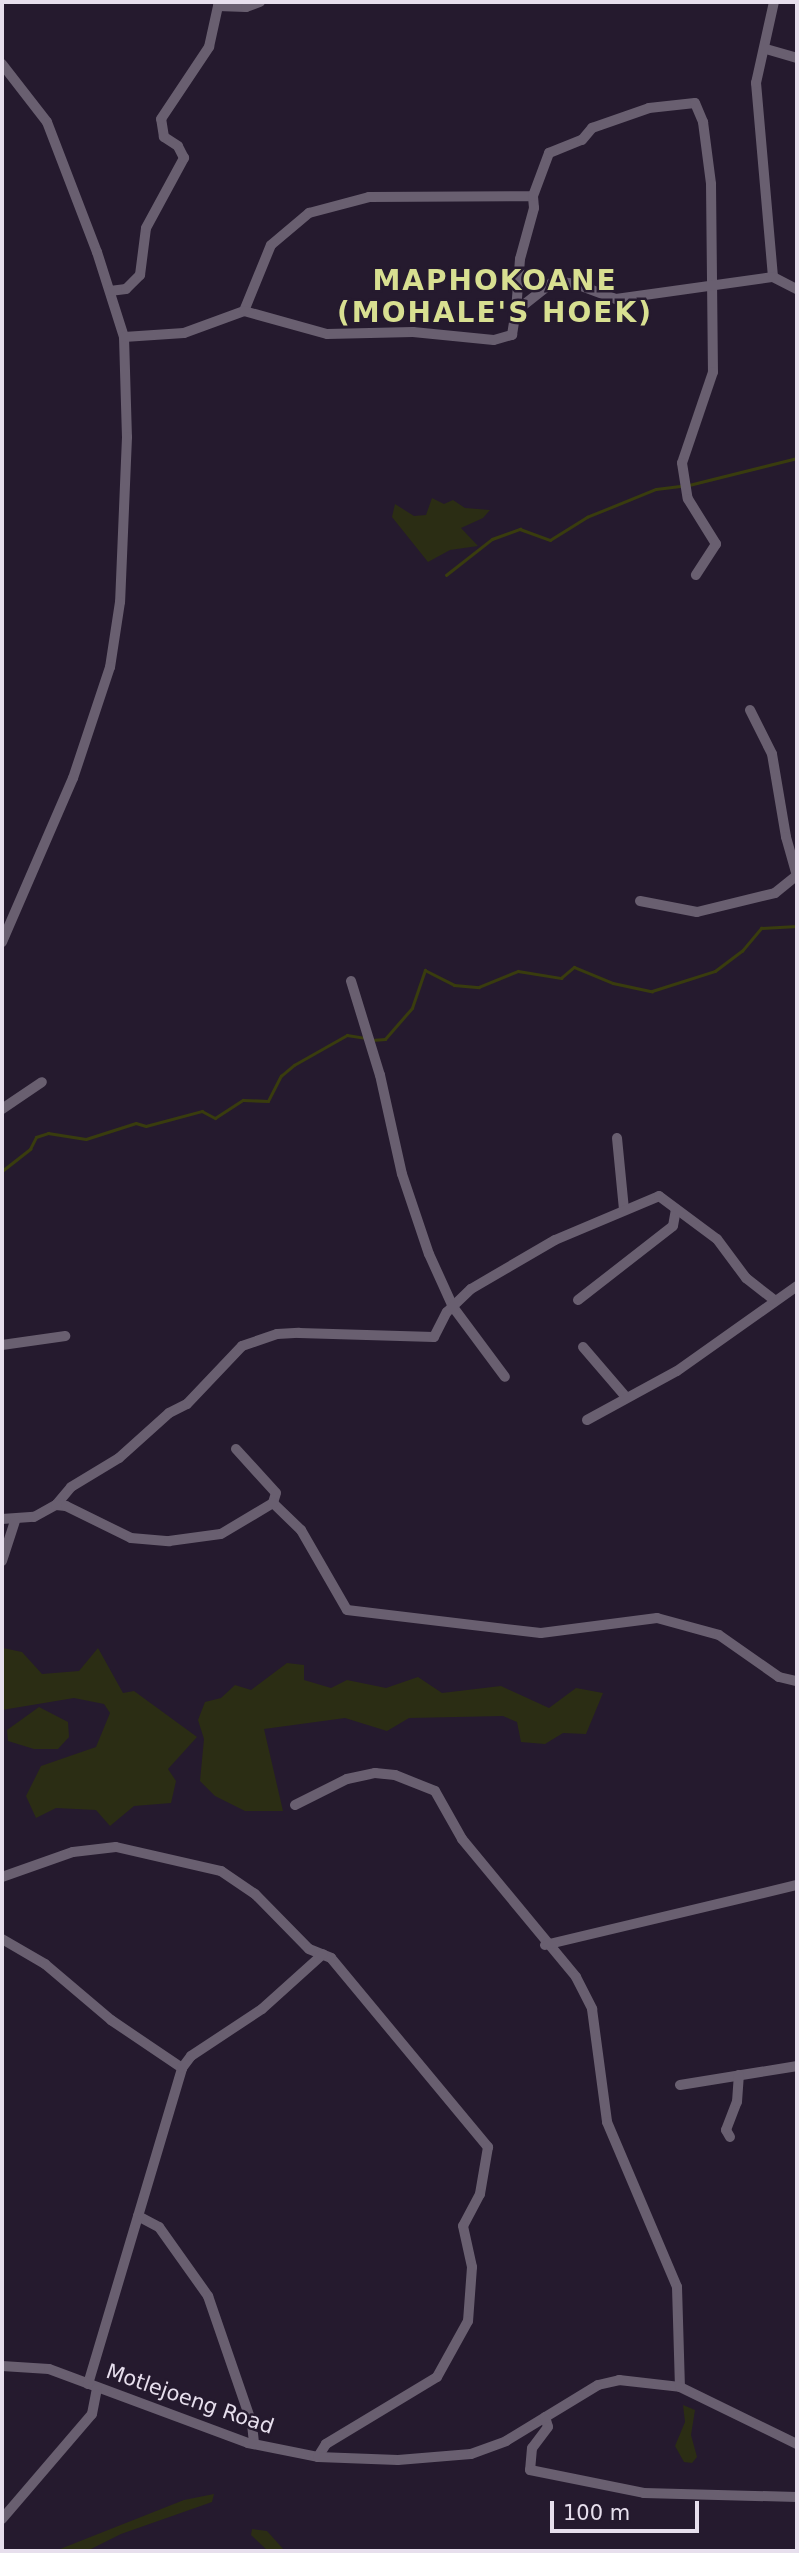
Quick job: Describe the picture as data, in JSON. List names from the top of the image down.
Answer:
{
  "streets": {
    "street": ["Motlejoeng Road"]
  },
  "districts": ["MAPHOKOANE (MOHALE'S HOEK)"],
  "scale_bar": "100 m"
}
